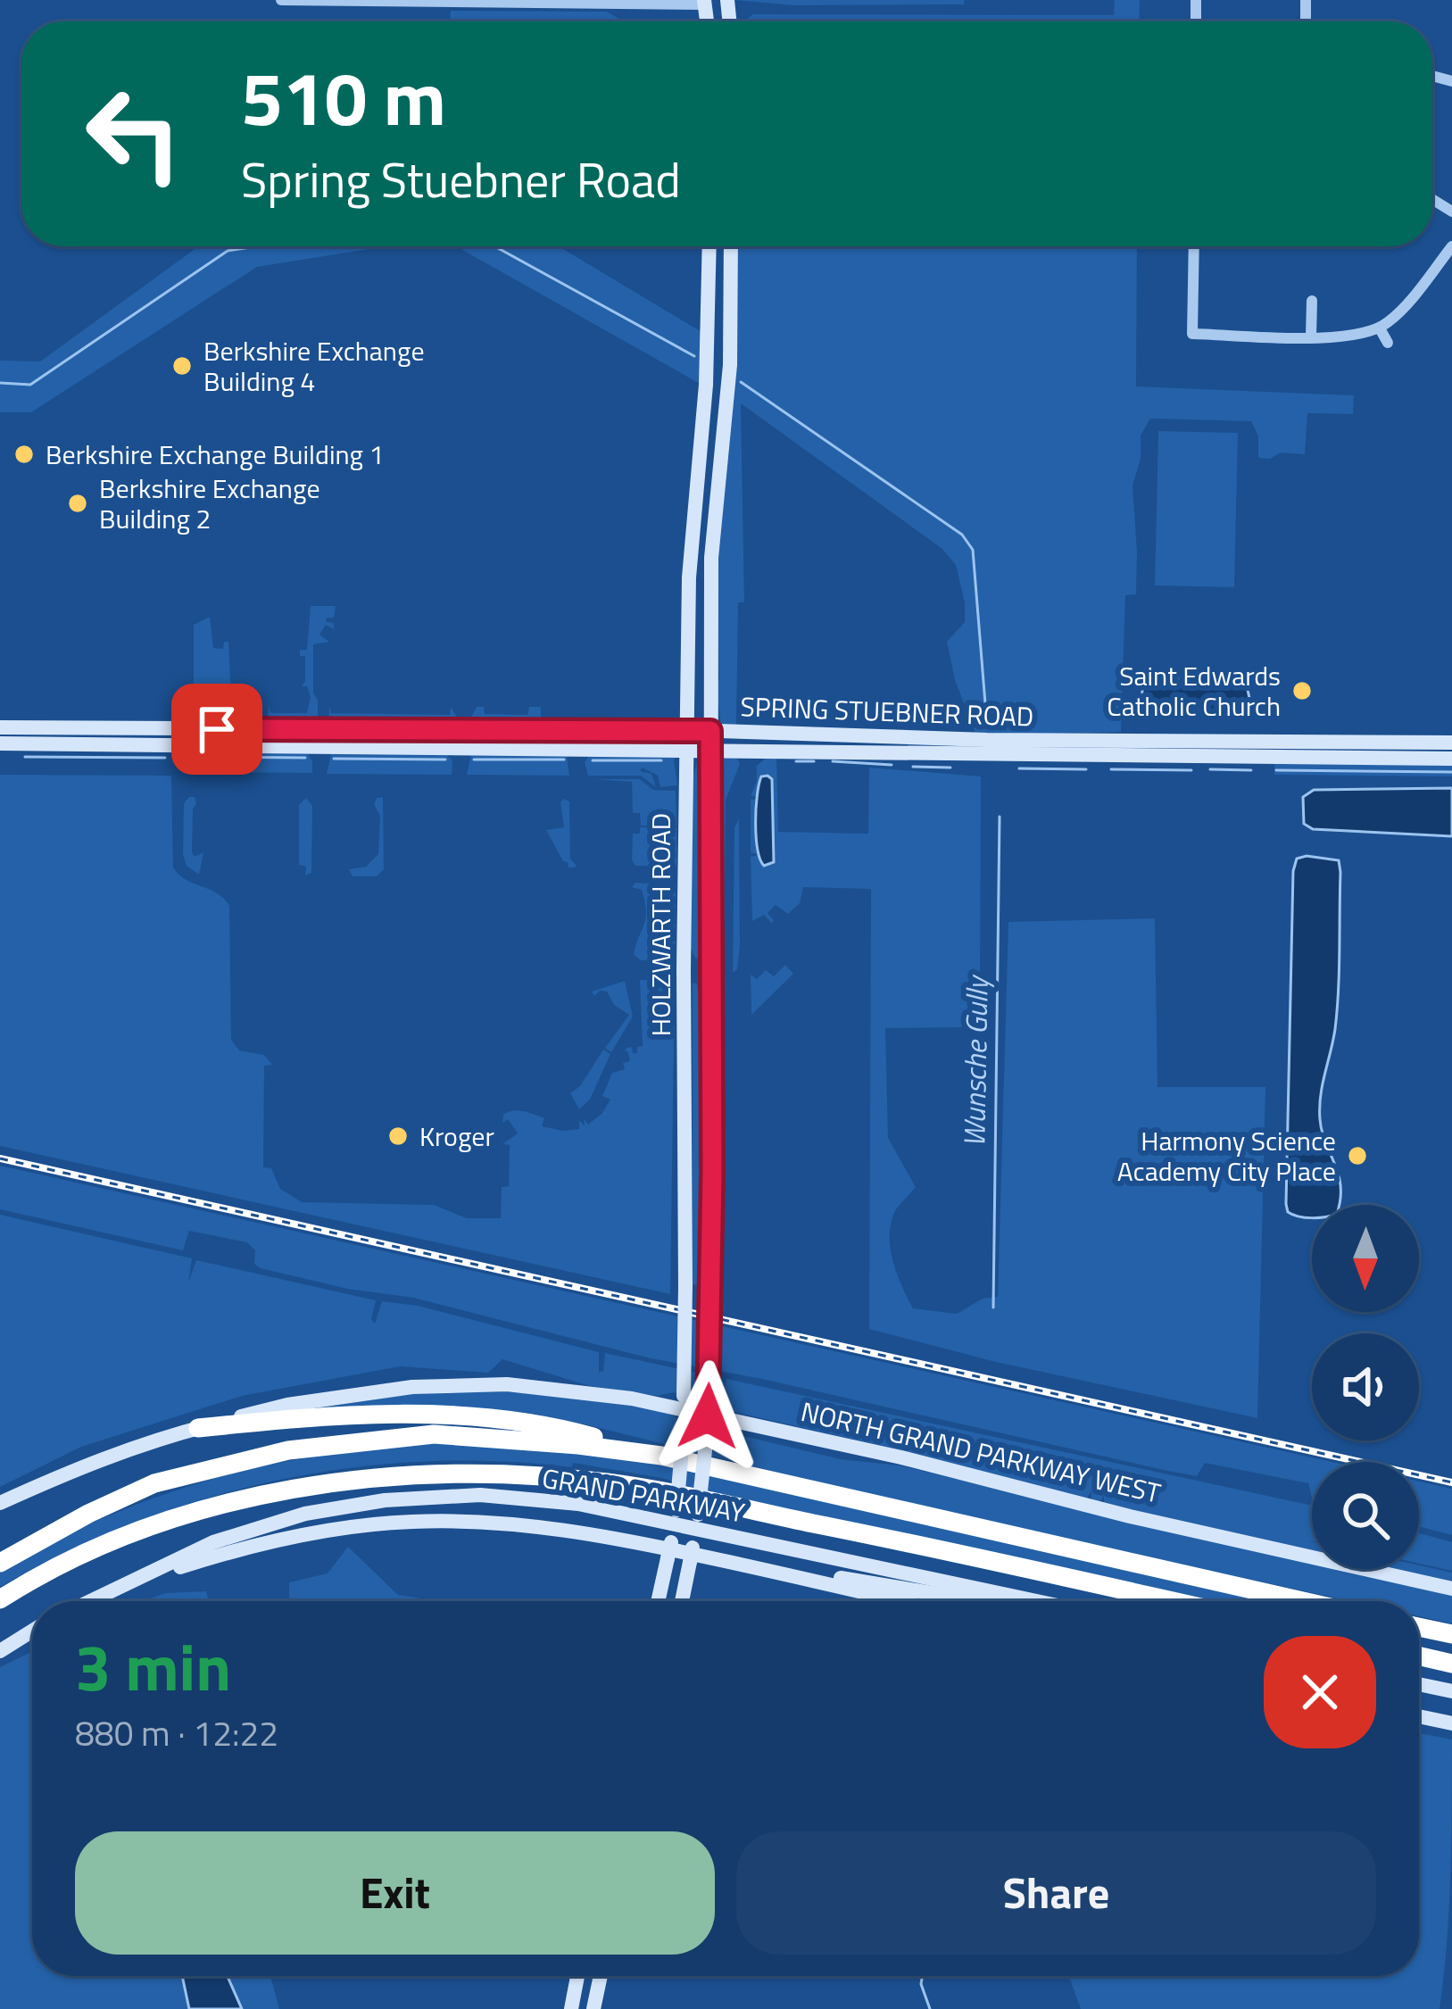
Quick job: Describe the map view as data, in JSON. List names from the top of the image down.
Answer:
{
  "streets": {
    "main road": [
      "SPRING STUEBNER ROAD",
      "HOLZWARTH ROAD",
      "NORTH GRAND PARKWAY WEST",
      "GRAND PARKWAY"
    ]
  },
  "crossings": [
    ["SPRING STUEBNER ROAD", "HOLZWARTH ROAD"],
    ["HOLZWARTH ROAD", "NORTH GRAND PARKWAY WEST"],
    ["HOLZWARTH ROAD", "GRAND PARKWAY"]
  ],
  "water": ["Wunsche Gully"],
  "places": [
    "Berkshire Exchange Building 4",
    "Berkshire Exchange Building 1",
    "Berkshire Exchange Building 2",
    "Saint Edwards Catholic Church",
    "Kroger",
    "Harmony Science Academy City Place"
  ],
  "north": "bottom",
  "page": {
    "turn": ["510 m", "Spring Stuebner Road"],
    "heading": ["3 min", "880 m · 12:22"],
    "buttons": ["Exit", "Share"]
  }
}
